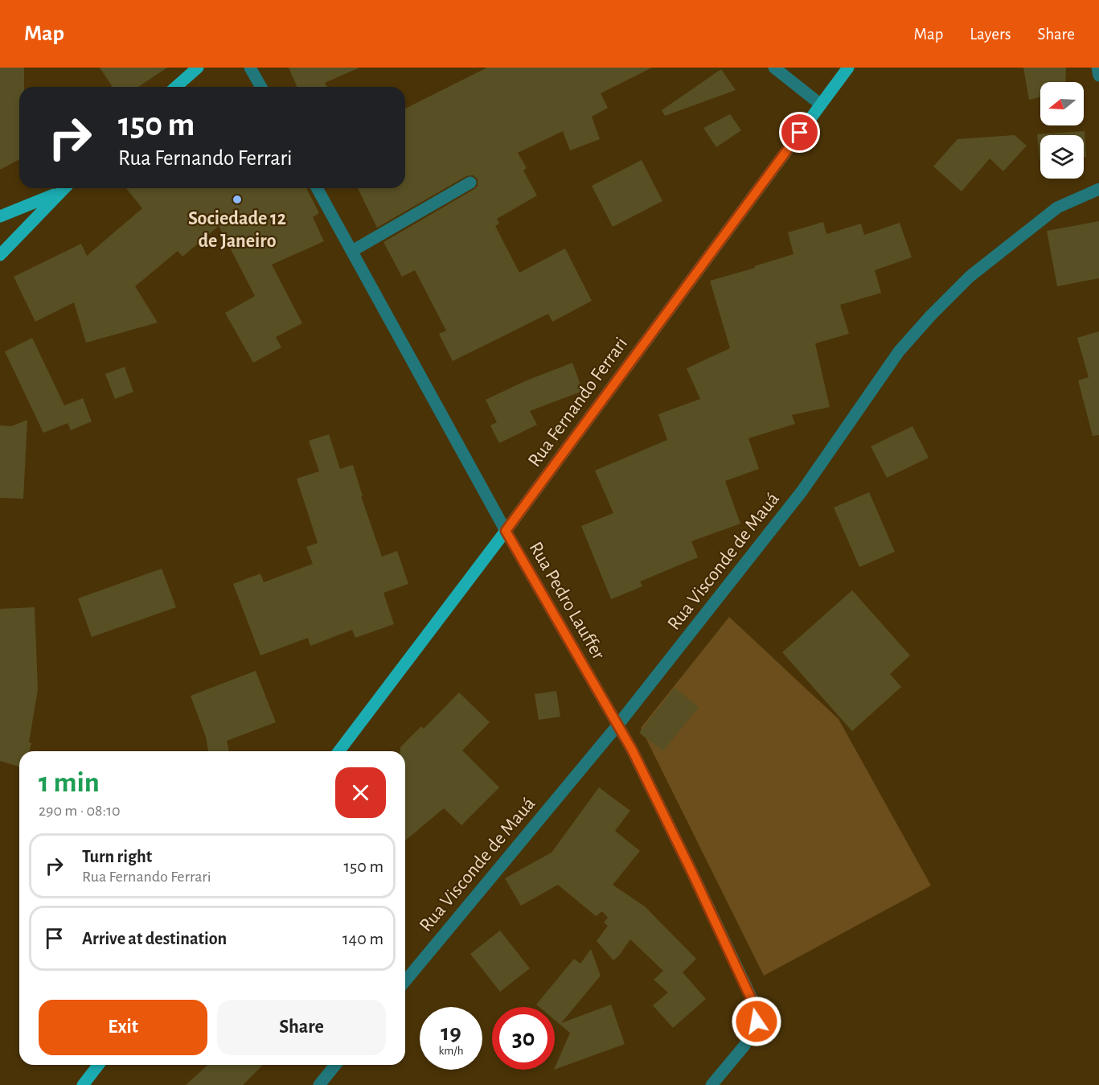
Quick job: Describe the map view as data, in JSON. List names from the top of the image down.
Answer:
{
  "streets": {
    "main road": ["Rua Fernando Ferrari"],
    "street": ["Rua Visconde de Mauá", "Rua Pedro Lauffer"]
  },
  "crossings": [
    ["Rua Fernando Ferrari", "Rua Pedro Lauffer"],
    ["Rua Visconde de Mauá", "Rua Pedro Lauffer"]
  ],
  "places": ["Sociedade 12 de Janeiro"],
  "north": "left",
  "page": {
    "header": "Map",
    "nav": ["Map", "Layers", "Share"],
    "turn": ["150 m", "Rua Fernando Ferrari"],
    "heading": ["1 min", "290 m · 08:10"],
    "list": [
      {
        "name": "Turn right",
        "note": "Rua Fernando Ferrari",
        "value": "150 m"
      },
      {
        "name": "Arrive at destination",
        "value": "140 m"
      }
    ],
    "buttons": ["Exit", "Share"],
    "speed": "19 km/h",
    "limit": "30"
  }
}
